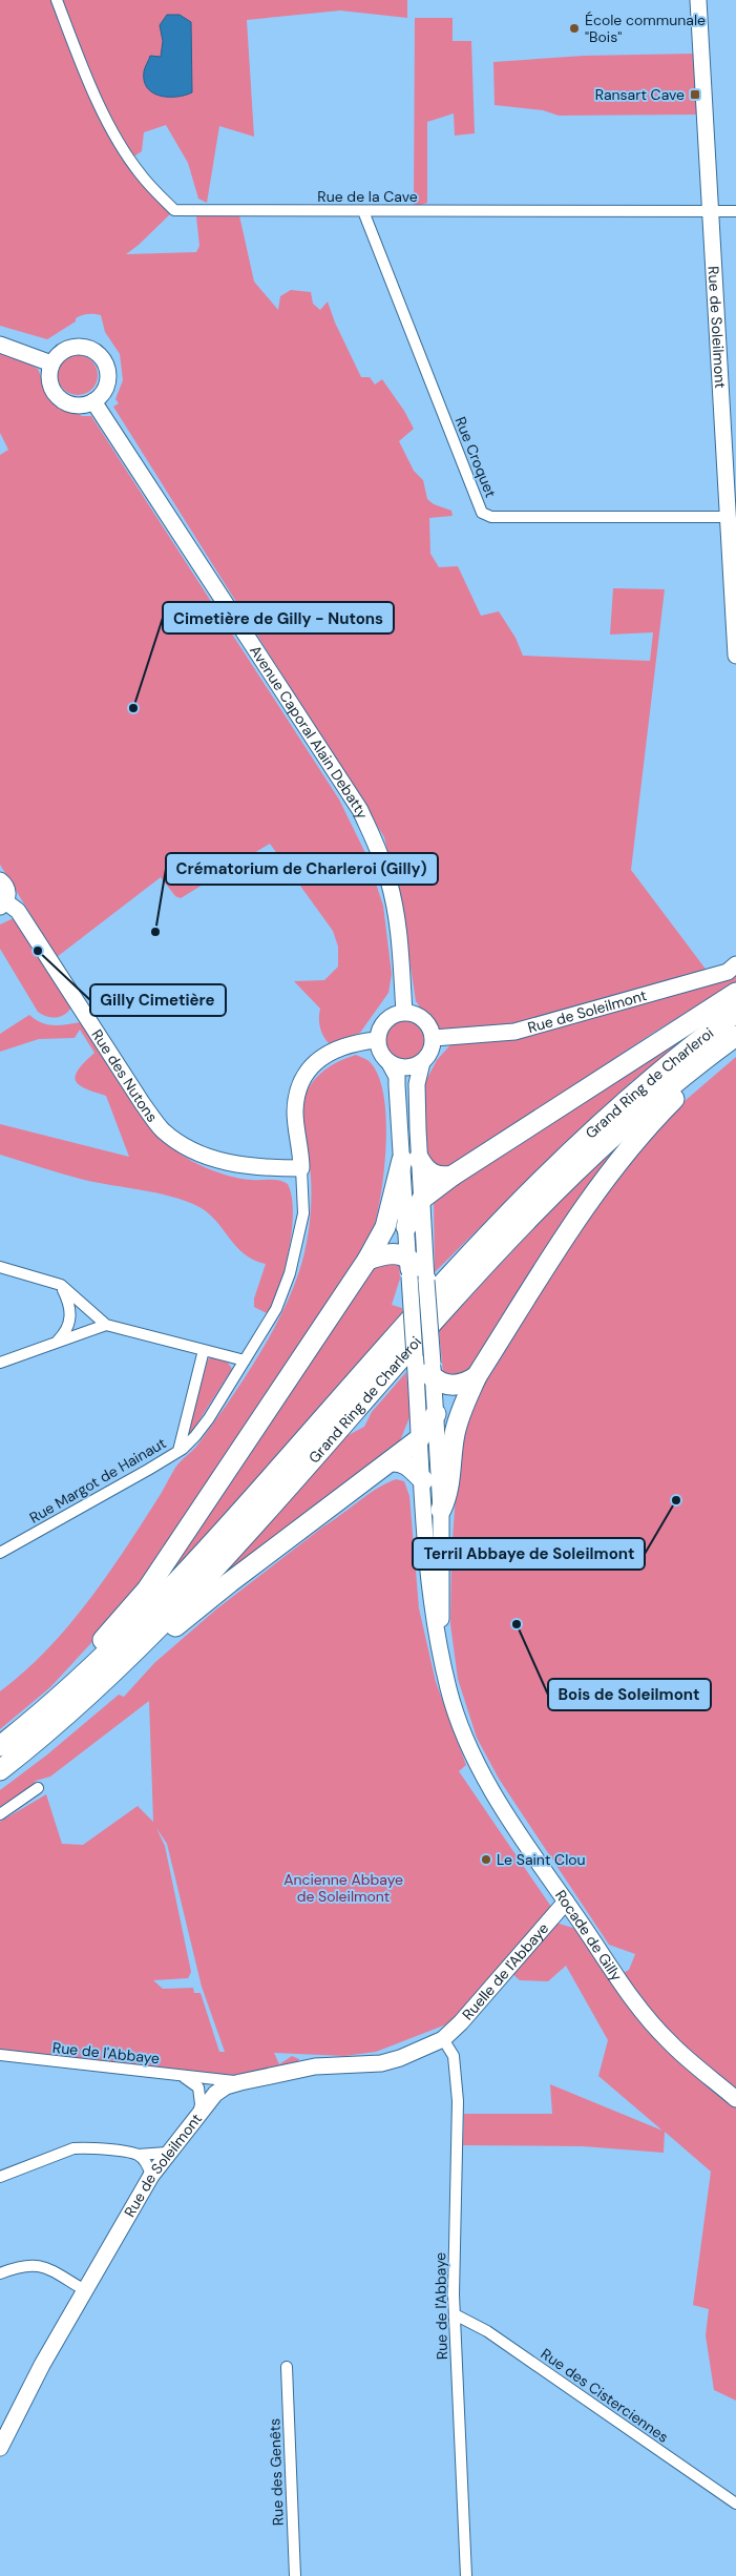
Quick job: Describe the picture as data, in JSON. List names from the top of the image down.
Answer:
{
  "streets": {
    "highway": ["Grand Ring de Charleroi"],
    "main road": [
      "Rue de Soleilmont",
      "Avenue Caporal Alain Debatty",
      "Rue des Nutons",
      "Rocade de Gilly",
      "Ruelle de l'Abbaye"
    ],
    "street": [
      "Rue de la Cave",
      "Rue Croquet",
      "Rue Margot de Hainaut",
      "Rue de l'Abbaye",
      "Rue des Cisterciennes",
      "Rue des Genêts"
    ]
  },
  "crossings": [
    ["Rue de la Cave", "Rue de Soleilmont"],
    ["Rue de la Cave", "Rue Croquet"],
    ["Rue de Soleilmont", "Rue Croquet"],
    ["Rue de Soleilmont", "Avenue Caporal Alain Debatty"],
    ["Rue de Soleilmont", "Ruelle de l'Abbaye"],
    ["Rue de Soleilmont", "Rue de l'Abbaye"],
    ["Rue des Nutons", "Rue Margot de Hainaut"],
    ["Rocade de Gilly", "Ruelle de l'Abbaye"],
    ["Ruelle de l'Abbaye", "Rue de l'Abbaye"],
    ["Rue de l'Abbaye", "Rue des Cisterciennes"]
  ],
  "parks": ["Ancienne Abbaye de Soleilmont"],
  "places": {
    "other": [
      "École communale \"Bois\"",
      "Cimetière de Gilly - Nutons",
      "Crématorium de Charleroi (Gilly)",
      "Gilly Cimetière",
      "Terril Abbaye de Soleilmont",
      "Bois de Soleilmont",
      "Le Saint Clou"
    ],
    "transit": ["Ransart Cave"]
  }
}
